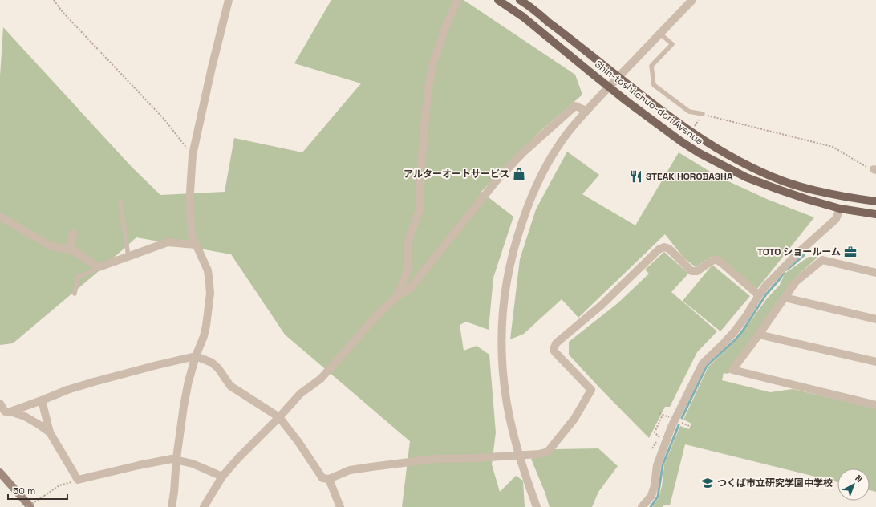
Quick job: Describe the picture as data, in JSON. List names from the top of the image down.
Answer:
{
  "streets": {
    "main road": ["Shin-toshi chuo-dori Avenue"]
  },
  "places": {
    "shop": ["アルターオートサービス"],
    "restaurant": ["STEAK HOROBASHA"],
    "office": ["TOTO ショールーム"],
    "school or university": ["つくば市立研究学園中学校"]
  },
  "scale_bar": "50 m",
  "north": "top right"
}
